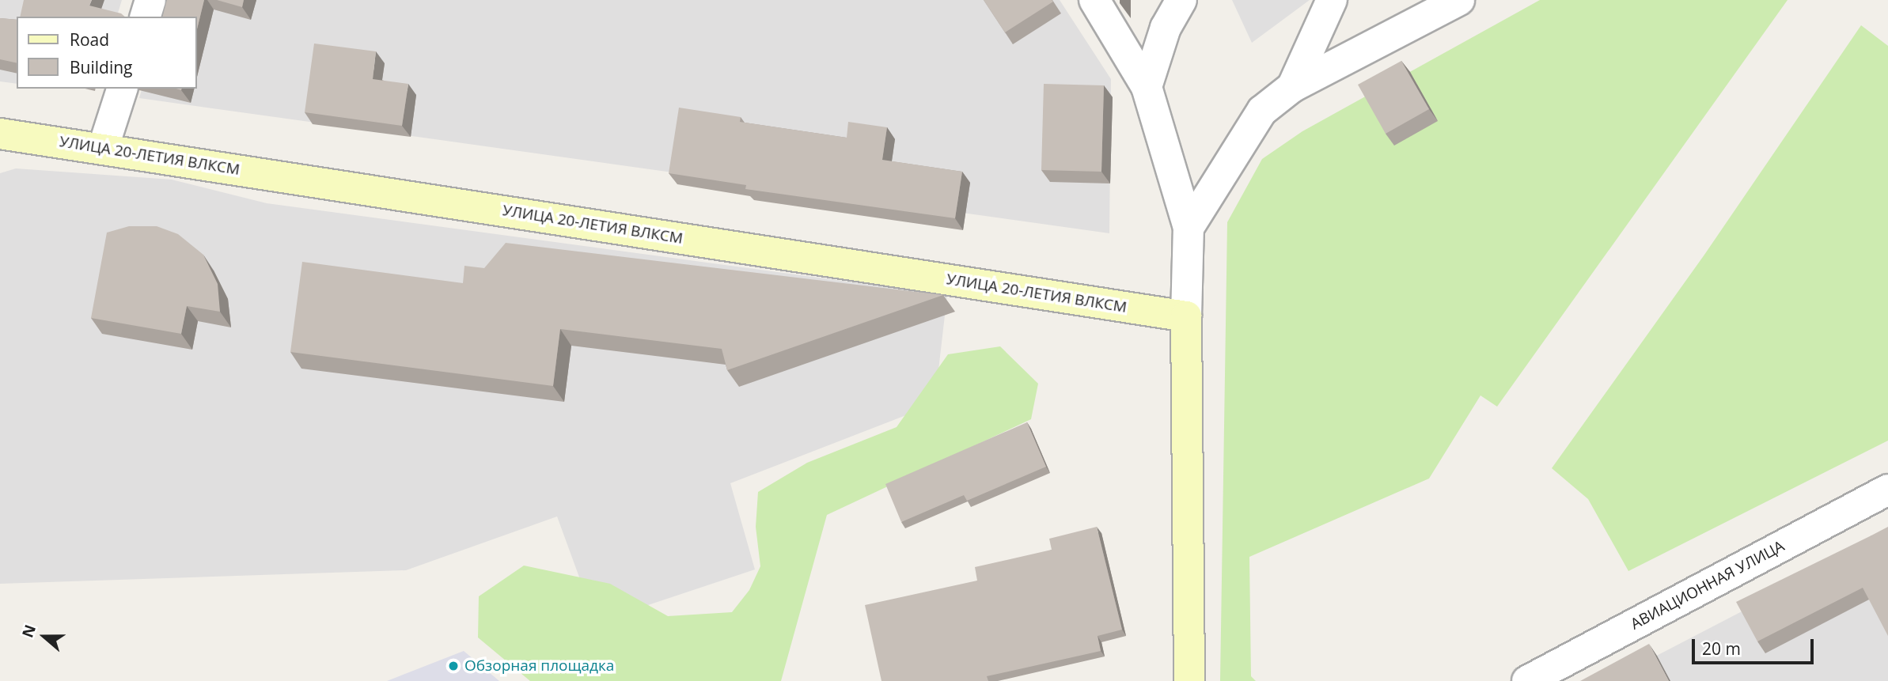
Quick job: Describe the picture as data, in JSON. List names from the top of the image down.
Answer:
{
  "streets": {
    "street": ["УЛИЦА 20-ЛЕТИЯ ВЛКСМ", "АВИАЦИОННАЯ УЛИЦА"]
  },
  "places": ["Обзорная площадка"],
  "legend": ["Road", "Building"],
  "scale_bar": "20 m",
  "north": "left"
}
